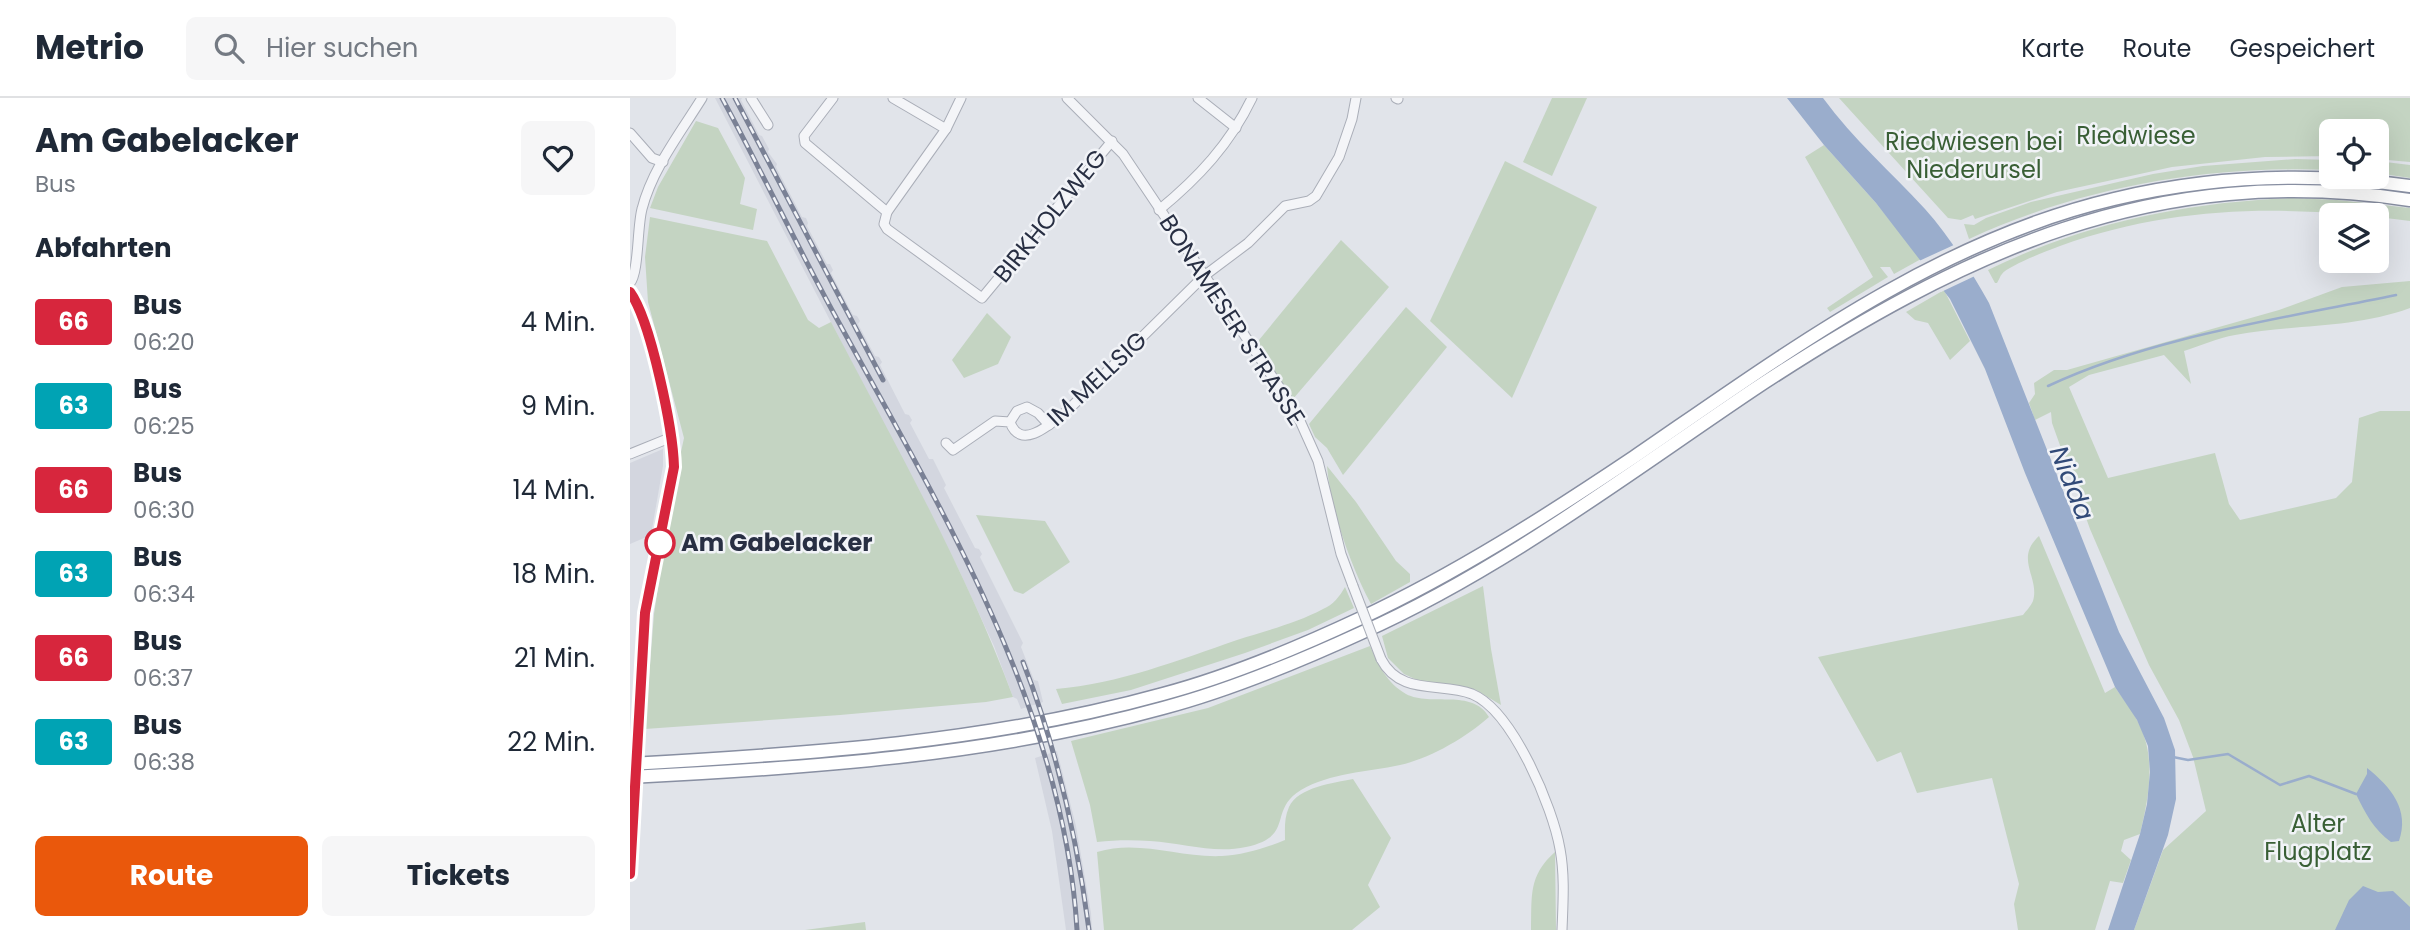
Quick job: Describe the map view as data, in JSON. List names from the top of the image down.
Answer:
{
  "streets": {
    "street": ["BIRKHOLZWEG", "BONAMESER STRASSE", "IM MELLSIG"]
  },
  "crossings": [
    ["BIRKHOLZWEG", "BONAMESER STRASSE"],
    ["BONAMESER STRASSE", "IM MELLSIG"]
  ],
  "water": ["Nidda"],
  "parks": ["Riedwiese", "Riedwiesen bei Niederursel", "Alter Flugplatz"],
  "places": ["Am Gabelacker"],
  "lines": ["bus line 66"],
  "page": {
    "header": "Metrio",
    "search": "Hier suchen",
    "nav": ["Karte", "Route", "Gespeichert"],
    "heading": [
      ["Am Gabelacker", "Bus"],
      "Abfahrten"
    ],
    "list": [
      {
        "mark": "66",
        "name": "Bus",
        "note": "06:20",
        "value": "4 Min."
      },
      {
        "mark": "63",
        "name": "Bus",
        "note": "06:25",
        "value": "9 Min."
      },
      {
        "mark": "66",
        "name": "Bus",
        "note": "06:30",
        "value": "14 Min."
      },
      {
        "mark": "63",
        "name": "Bus",
        "note": "06:34",
        "value": "18 Min."
      },
      {
        "mark": "66",
        "name": "Bus",
        "note": "06:37",
        "value": "21 Min."
      },
      {
        "mark": "63",
        "name": "Bus",
        "note": "06:38",
        "value": "22 Min."
      }
    ],
    "buttons": ["Route", "Tickets"]
  }
}
